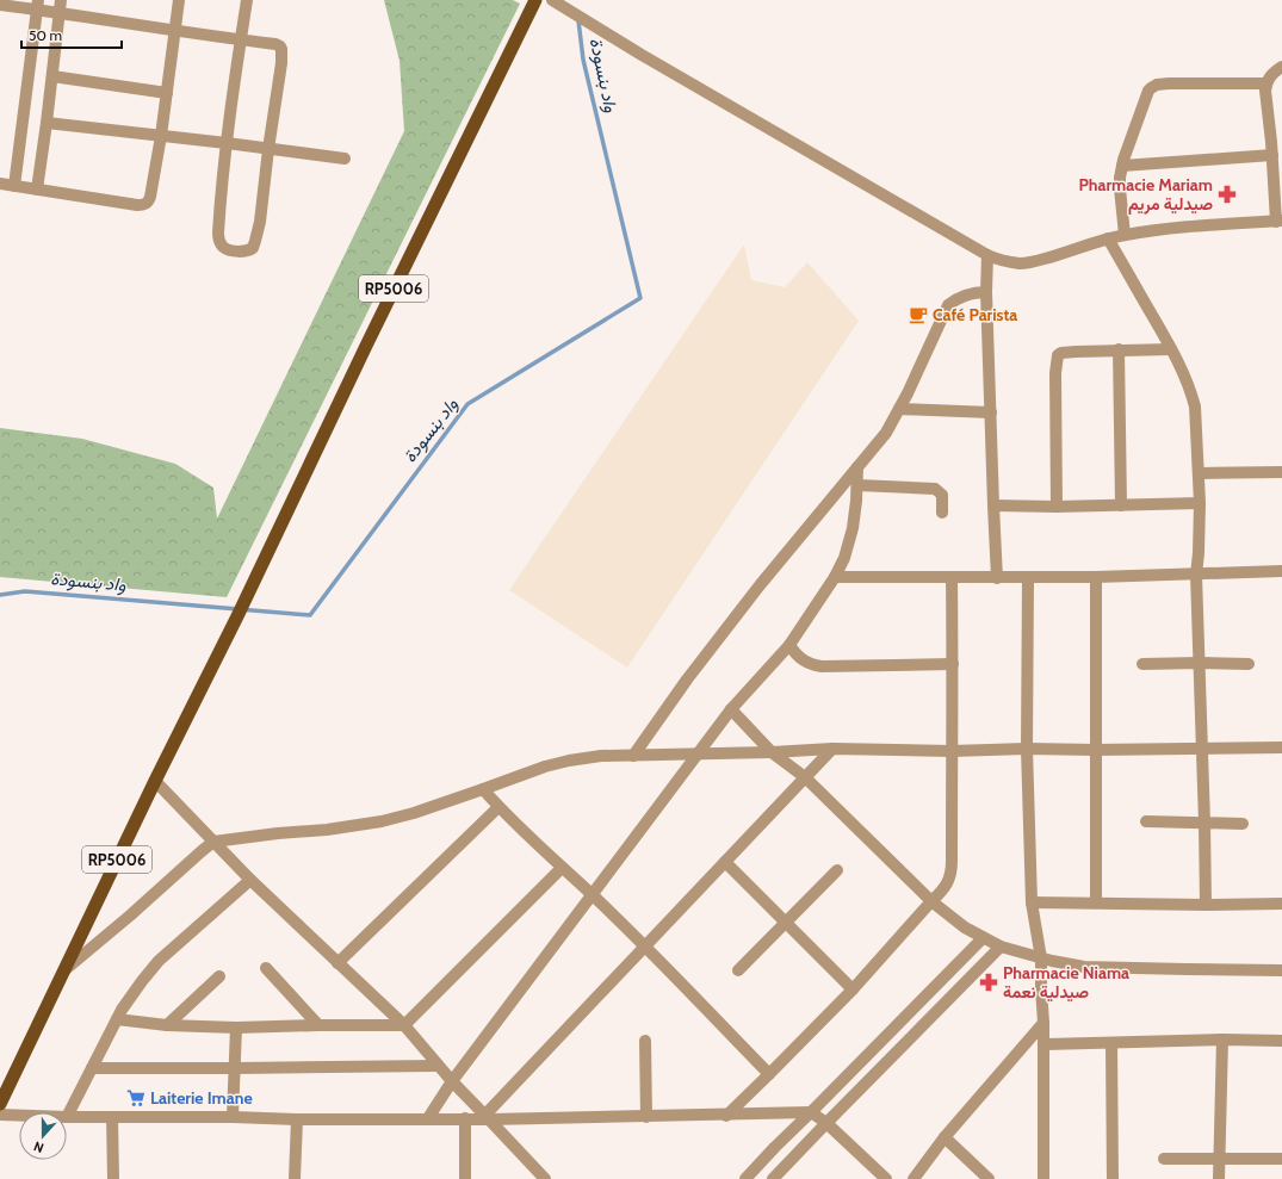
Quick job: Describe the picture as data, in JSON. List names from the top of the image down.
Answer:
{
  "streets": {
    "main road": ["RP5006"]
  },
  "water": ["واد بنسودة"],
  "places": {
    "pharmacy": ["Pharmacie Mariam صيدلية مريم", "Pharmacie Niama صيدلية نعمة"],
    "cafe": ["Café Parista"],
    "supermarket": ["Laiterie Imane"]
  },
  "scale_bar": "50 m",
  "north": "bottom"
}
